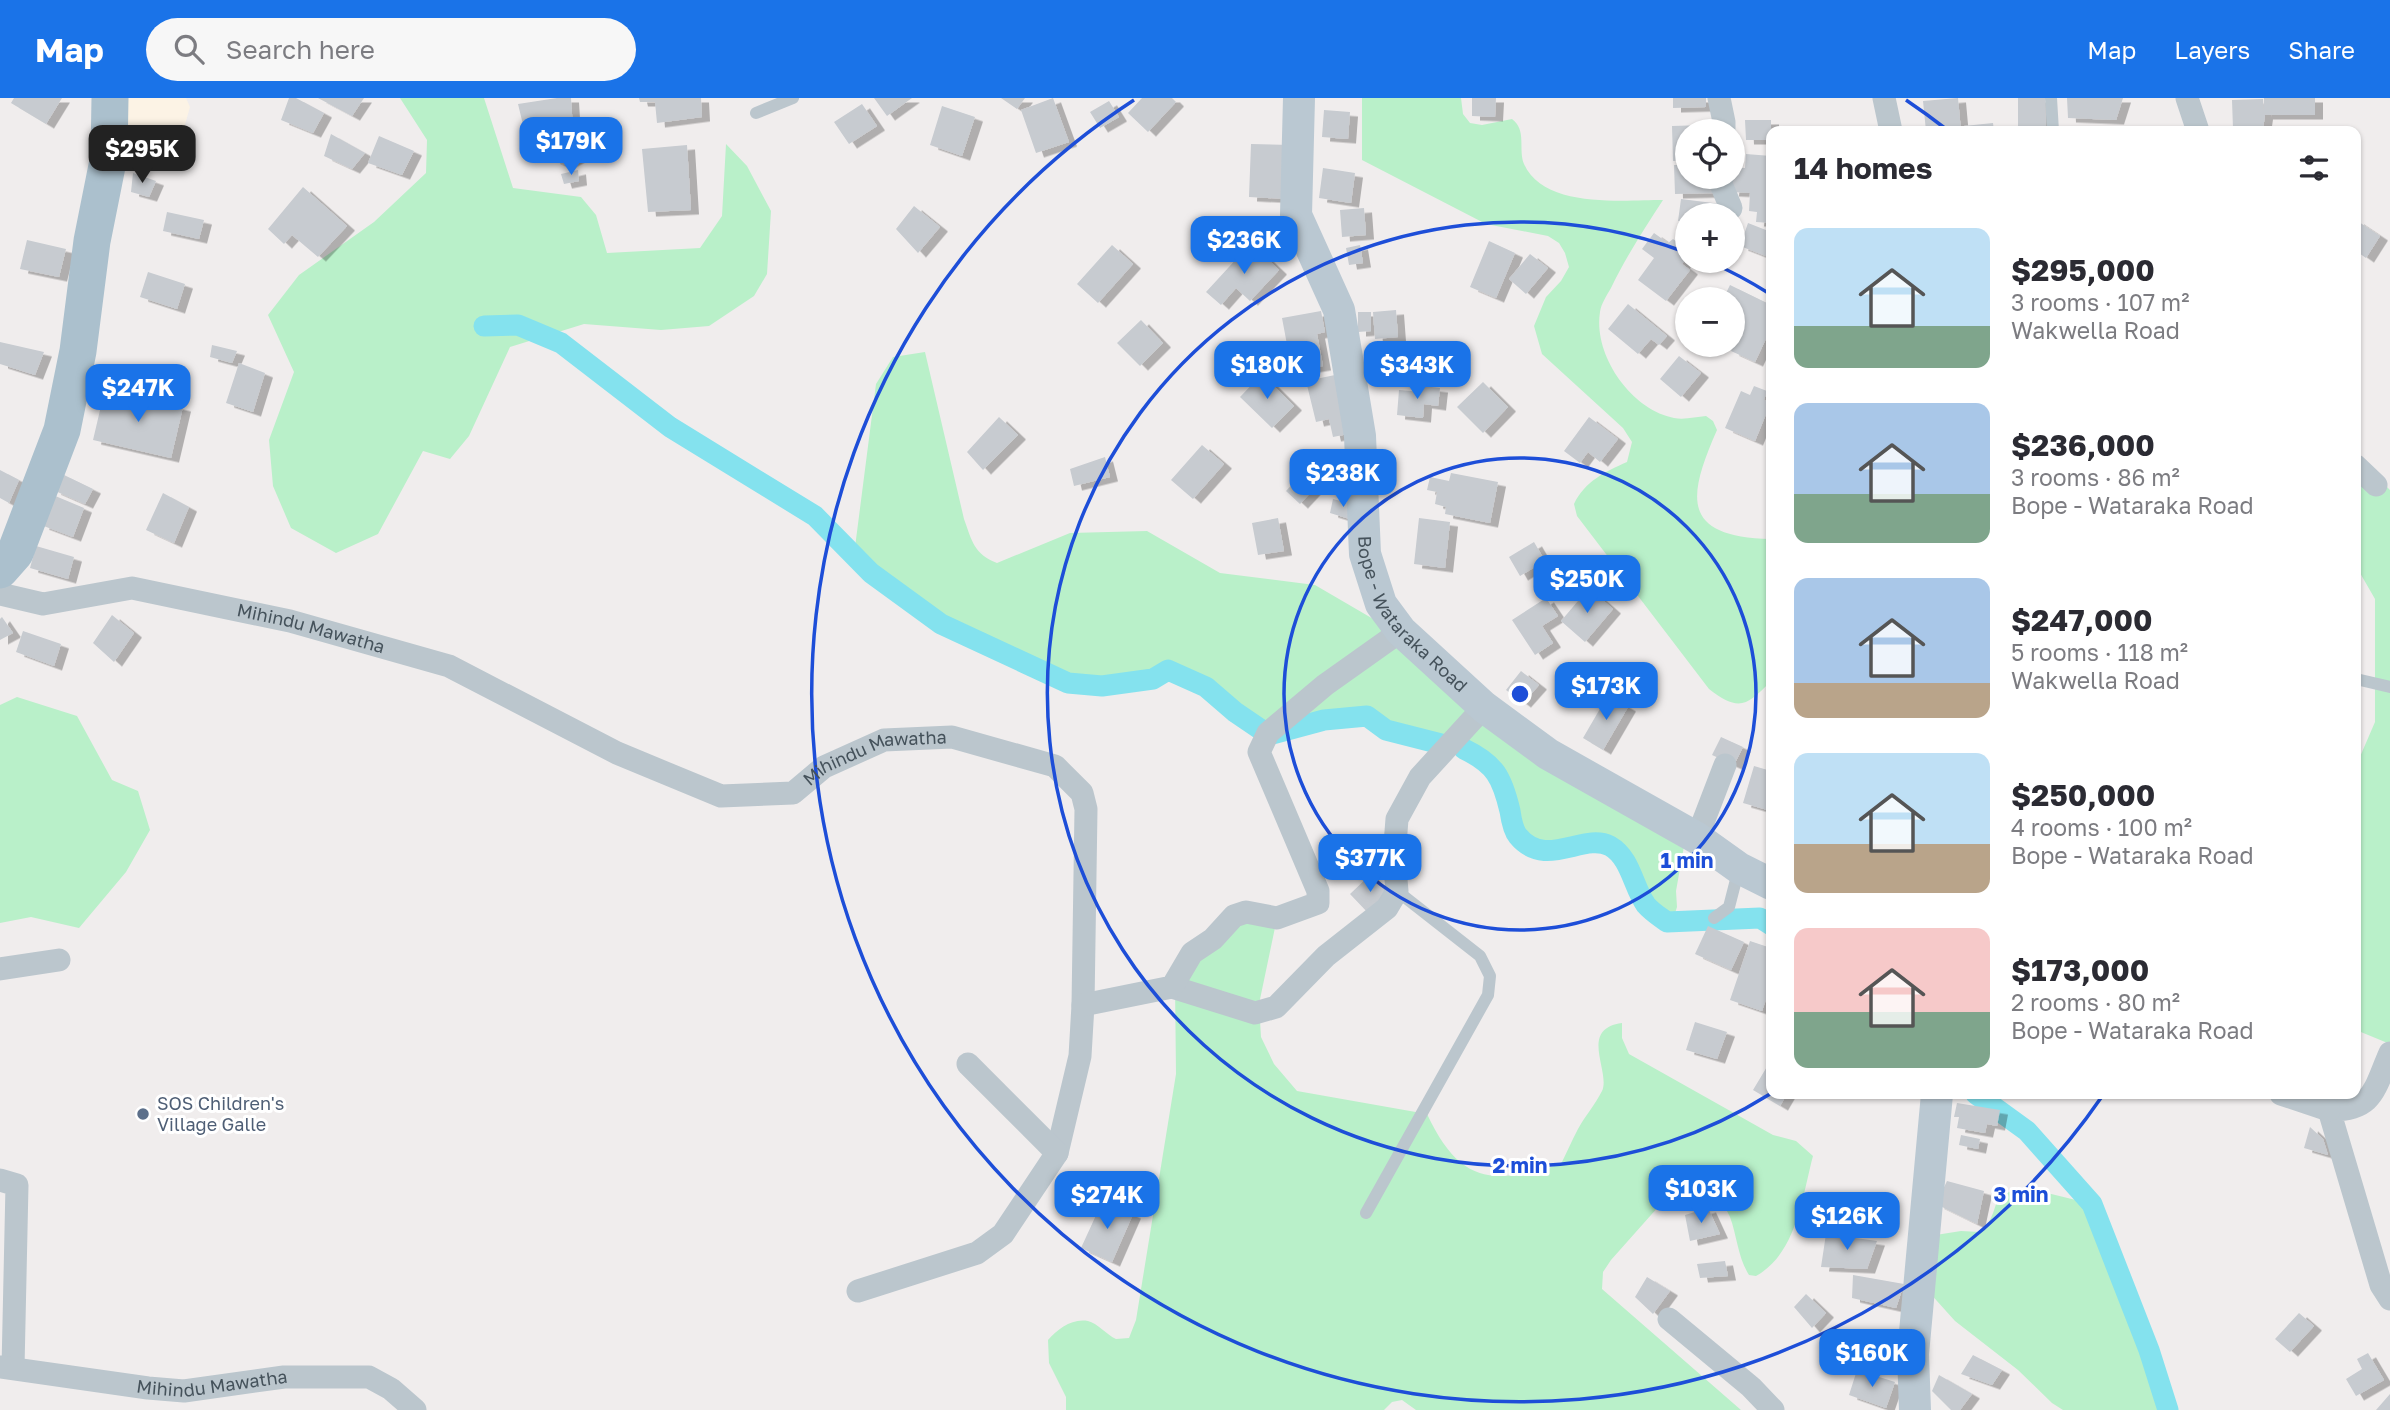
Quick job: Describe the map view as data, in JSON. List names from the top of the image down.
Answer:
{
  "streets": {
    "street": ["Bope - Wataraka Road", "Mihindu Mawatha"]
  },
  "places": ["SOS Children's Village Galle"],
  "page": {
    "header": "Map",
    "search": "Search here",
    "nav": ["Map", "Layers", "Share"],
    "price": [
      "$179K",
      "$295K",
      "$236K",
      "$180K",
      "$343K",
      "$247K",
      "$238K",
      "$250K",
      "$173K",
      "$377K",
      "$103K",
      "$274K",
      "$126K",
      "$160K"
    ],
    "map_buttons": ["+", "−"],
    "heading": "14 homes",
    "list": [
      {
        "name": "$295,000",
        "note": "3 rooms · 107 m² · Wakwella Road"
      },
      {
        "name": "$236,000",
        "note": "3 rooms · 86 m² · Bope - Wataraka Road"
      },
      {
        "name": "$247,000",
        "note": "5 rooms · 118 m² · Wakwella Road"
      },
      {
        "name": "$250,000",
        "note": "4 rooms · 100 m² · Bope - Wataraka Road"
      },
      {
        "name": "$173,000",
        "note": "2 rooms · 80 m² · Bope - Wataraka Road"
      }
    ]
  },
  "rings": ["1 min", "2 min", "3 min"]
}
